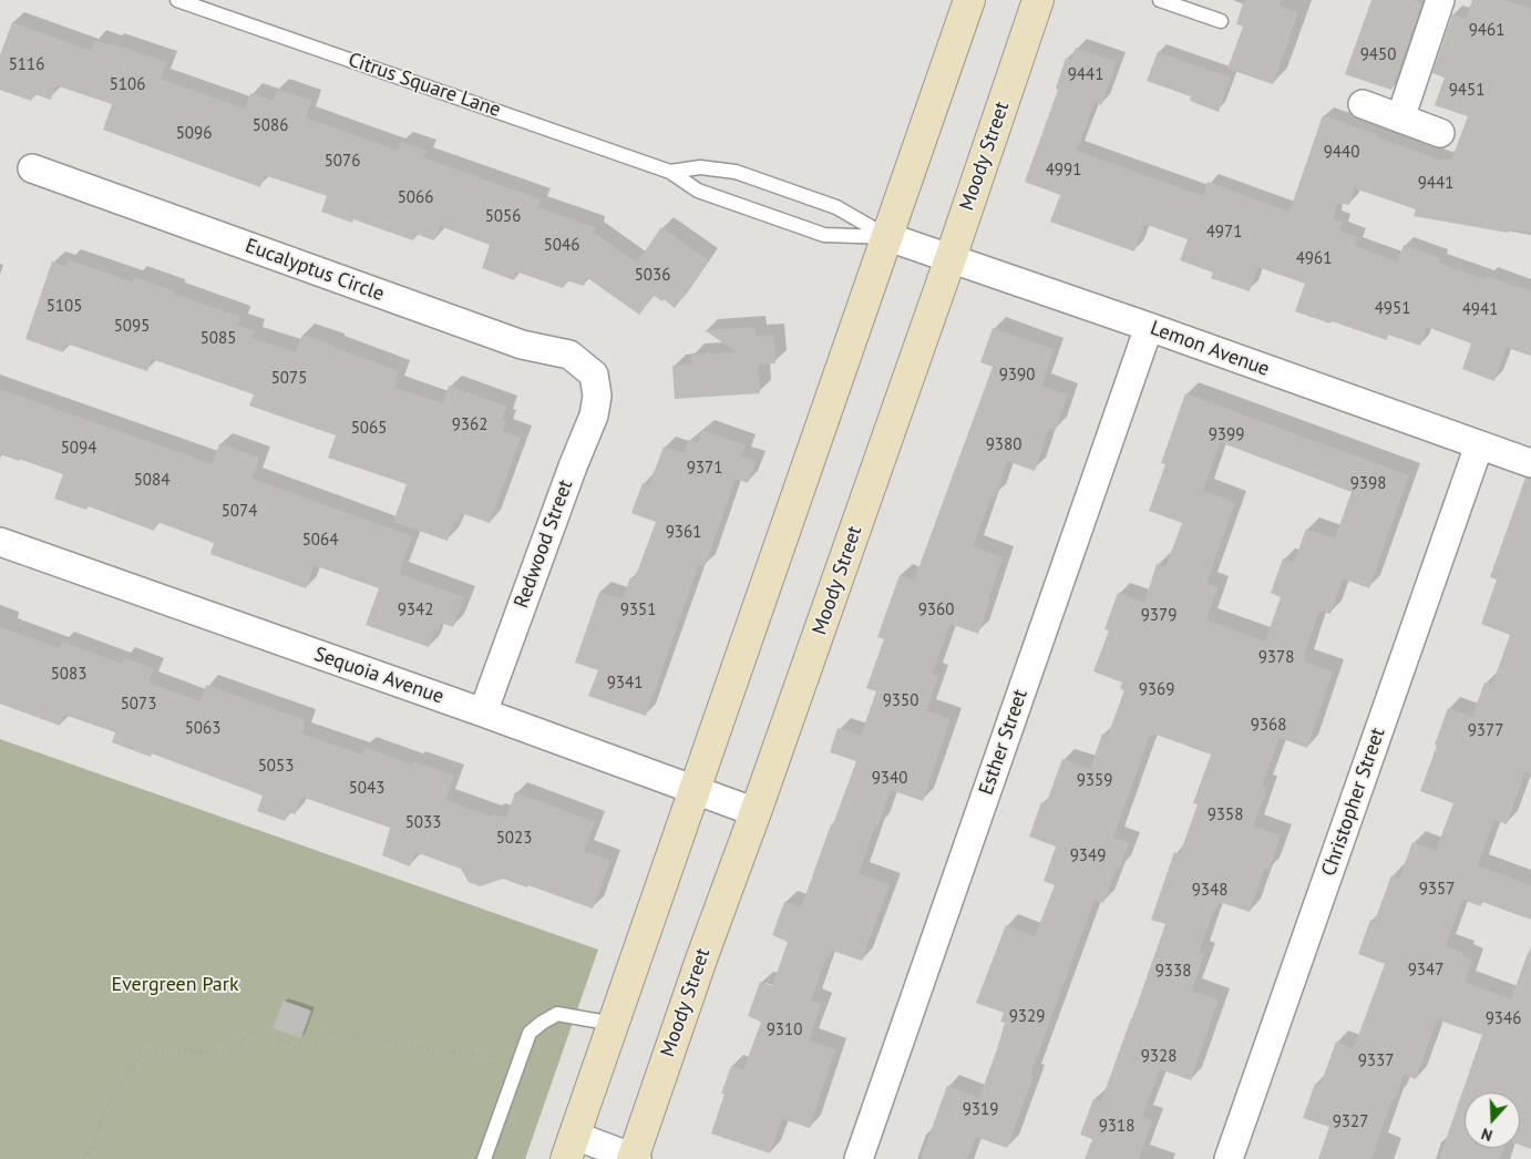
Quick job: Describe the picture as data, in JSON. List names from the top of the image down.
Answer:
{
  "streets": {
    "main road": ["Moody Street"],
    "street": [
      "Eucalyptus Circle",
      "Lemon Avenue",
      "Redwood Street",
      "Sequoia Avenue",
      "Esther Street",
      "Christopher Street"
    ],
    "lane": ["Citrus Square Lane"]
  },
  "crossings": [
    ["Citrus Square Lane", "Lemon Avenue"],
    ["Moody Street", "Lemon Avenue"],
    ["Moody Street", "Sequoia Avenue"],
    ["Eucalyptus Circle", "Redwood Street"],
    ["Lemon Avenue", "Esther Street"],
    ["Lemon Avenue", "Christopher Street"],
    ["Redwood Street", "Sequoia Avenue"]
  ],
  "parks": ["Evergreen Park"],
  "house_numbers": [
    "9461",
    "9450",
    "5116",
    "9441",
    "5106",
    "9451",
    "5086",
    "5096",
    "9440",
    "5076",
    "4991",
    "9441",
    "5066",
    "5056",
    "4971",
    "5046",
    "4961",
    "5036",
    "5105",
    "4951",
    "4941",
    "5095",
    "5085",
    "9390",
    "5075",
    "9362",
    "5065",
    "9399",
    "9380",
    "5094",
    "9371",
    "5084",
    "9398",
    "5074",
    "9361",
    "5064",
    "9342",
    "9351",
    "9360",
    "9379",
    "9378",
    "5083",
    "9341",
    "9369",
    "9350",
    "5073",
    "9368",
    "5063",
    "9377",
    "5053",
    "9340",
    "9359",
    "5043",
    "9358",
    "5033",
    "5023",
    "9349",
    "9357",
    "9348",
    "9347",
    "9338",
    "9329",
    "9346",
    "9310",
    "9328",
    "9337",
    "9319",
    "9327",
    "9318"
  ],
  "north": "bottom"
}
